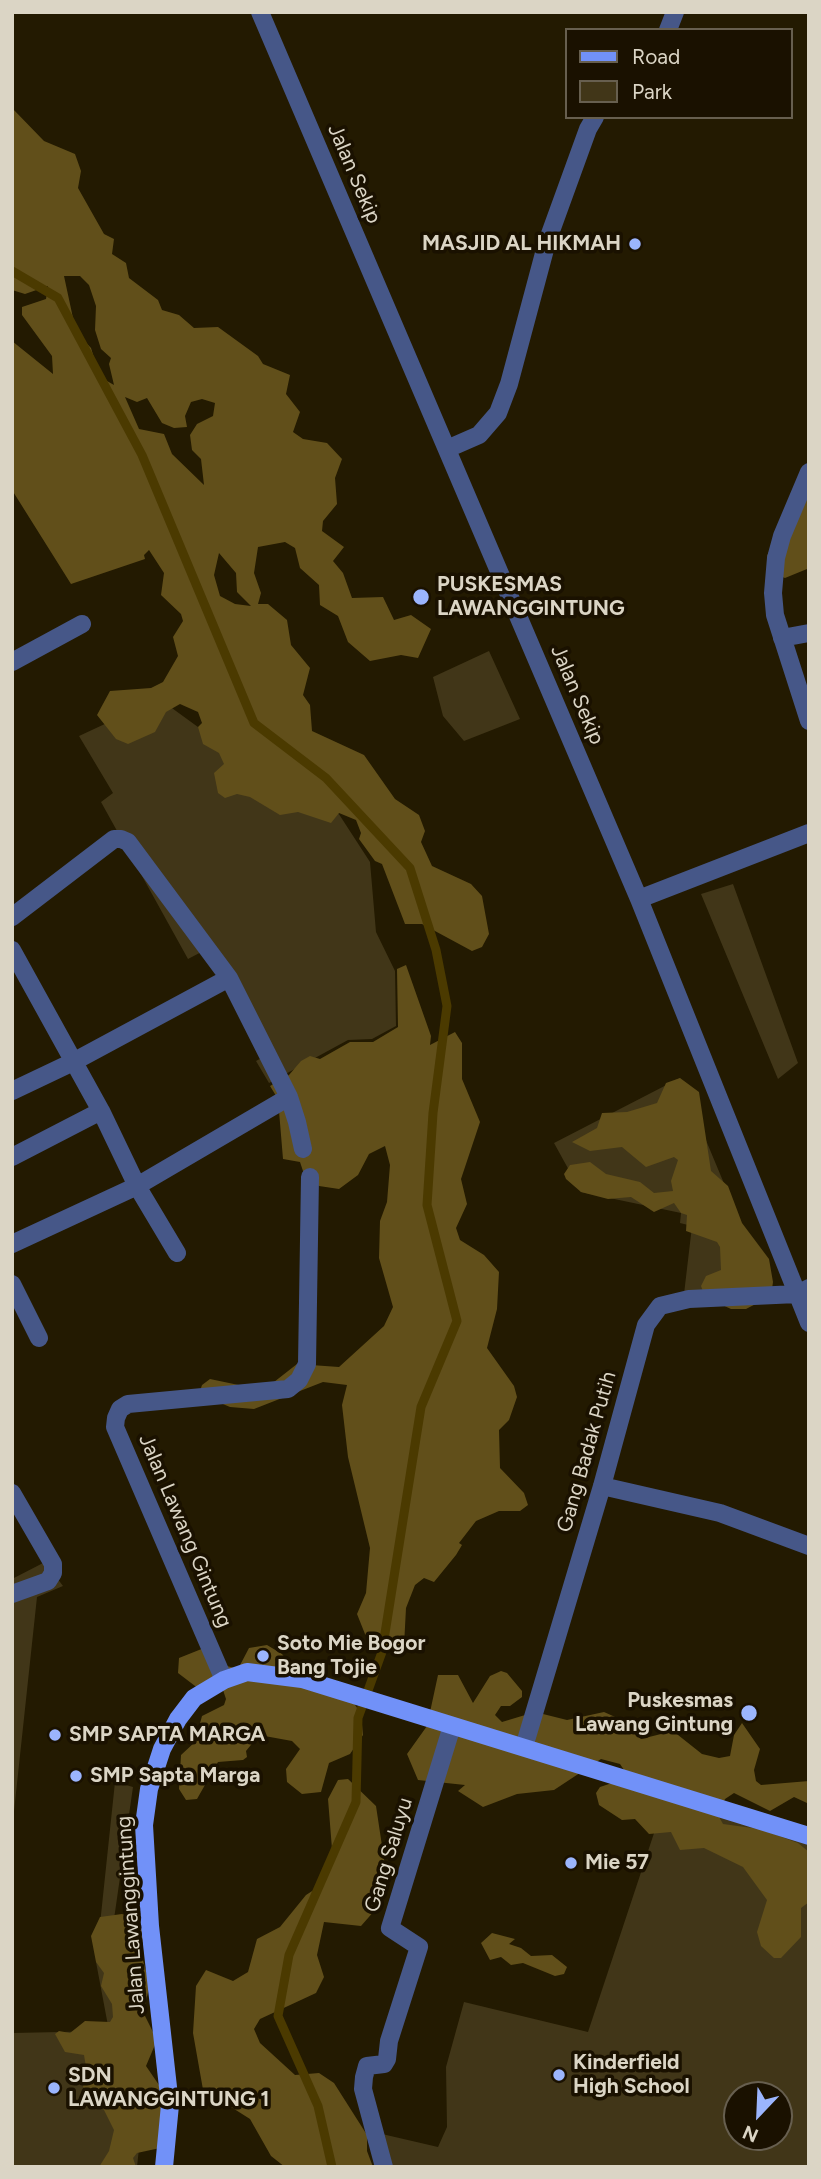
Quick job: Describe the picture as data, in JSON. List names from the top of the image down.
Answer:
{
  "streets": {
    "main road": ["Jalan Lawanggintung"],
    "street": [
      "Jalan Sekip",
      "Gang Badak Putih",
      "Jalan Lawang Gintung",
      "Gang Saluyu"
    ]
  },
  "crossings": [
    ["Jalan Sekip", "Gang Badak Putih"],
    ["Jalan Lawang Gintung", "Jalan Lawanggintung"],
    ["Gang Saluyu", "Jalan Lawanggintung"]
  ],
  "places": [
    "MASJID AL HIKMAH",
    "PUSKESMAS LAWANGGINTUNG",
    "Soto Mie Bogor Bang Tojie",
    "Puskesmas Lawang Gintung",
    "SMP SAPTA MARGA",
    "SMP Sapta Marga",
    "Mie 57",
    "Kinderfield High School",
    "SDN LAWANGGINTUNG 1"
  ],
  "legend": ["Road", "Park"],
  "north": "bottom left"
}
